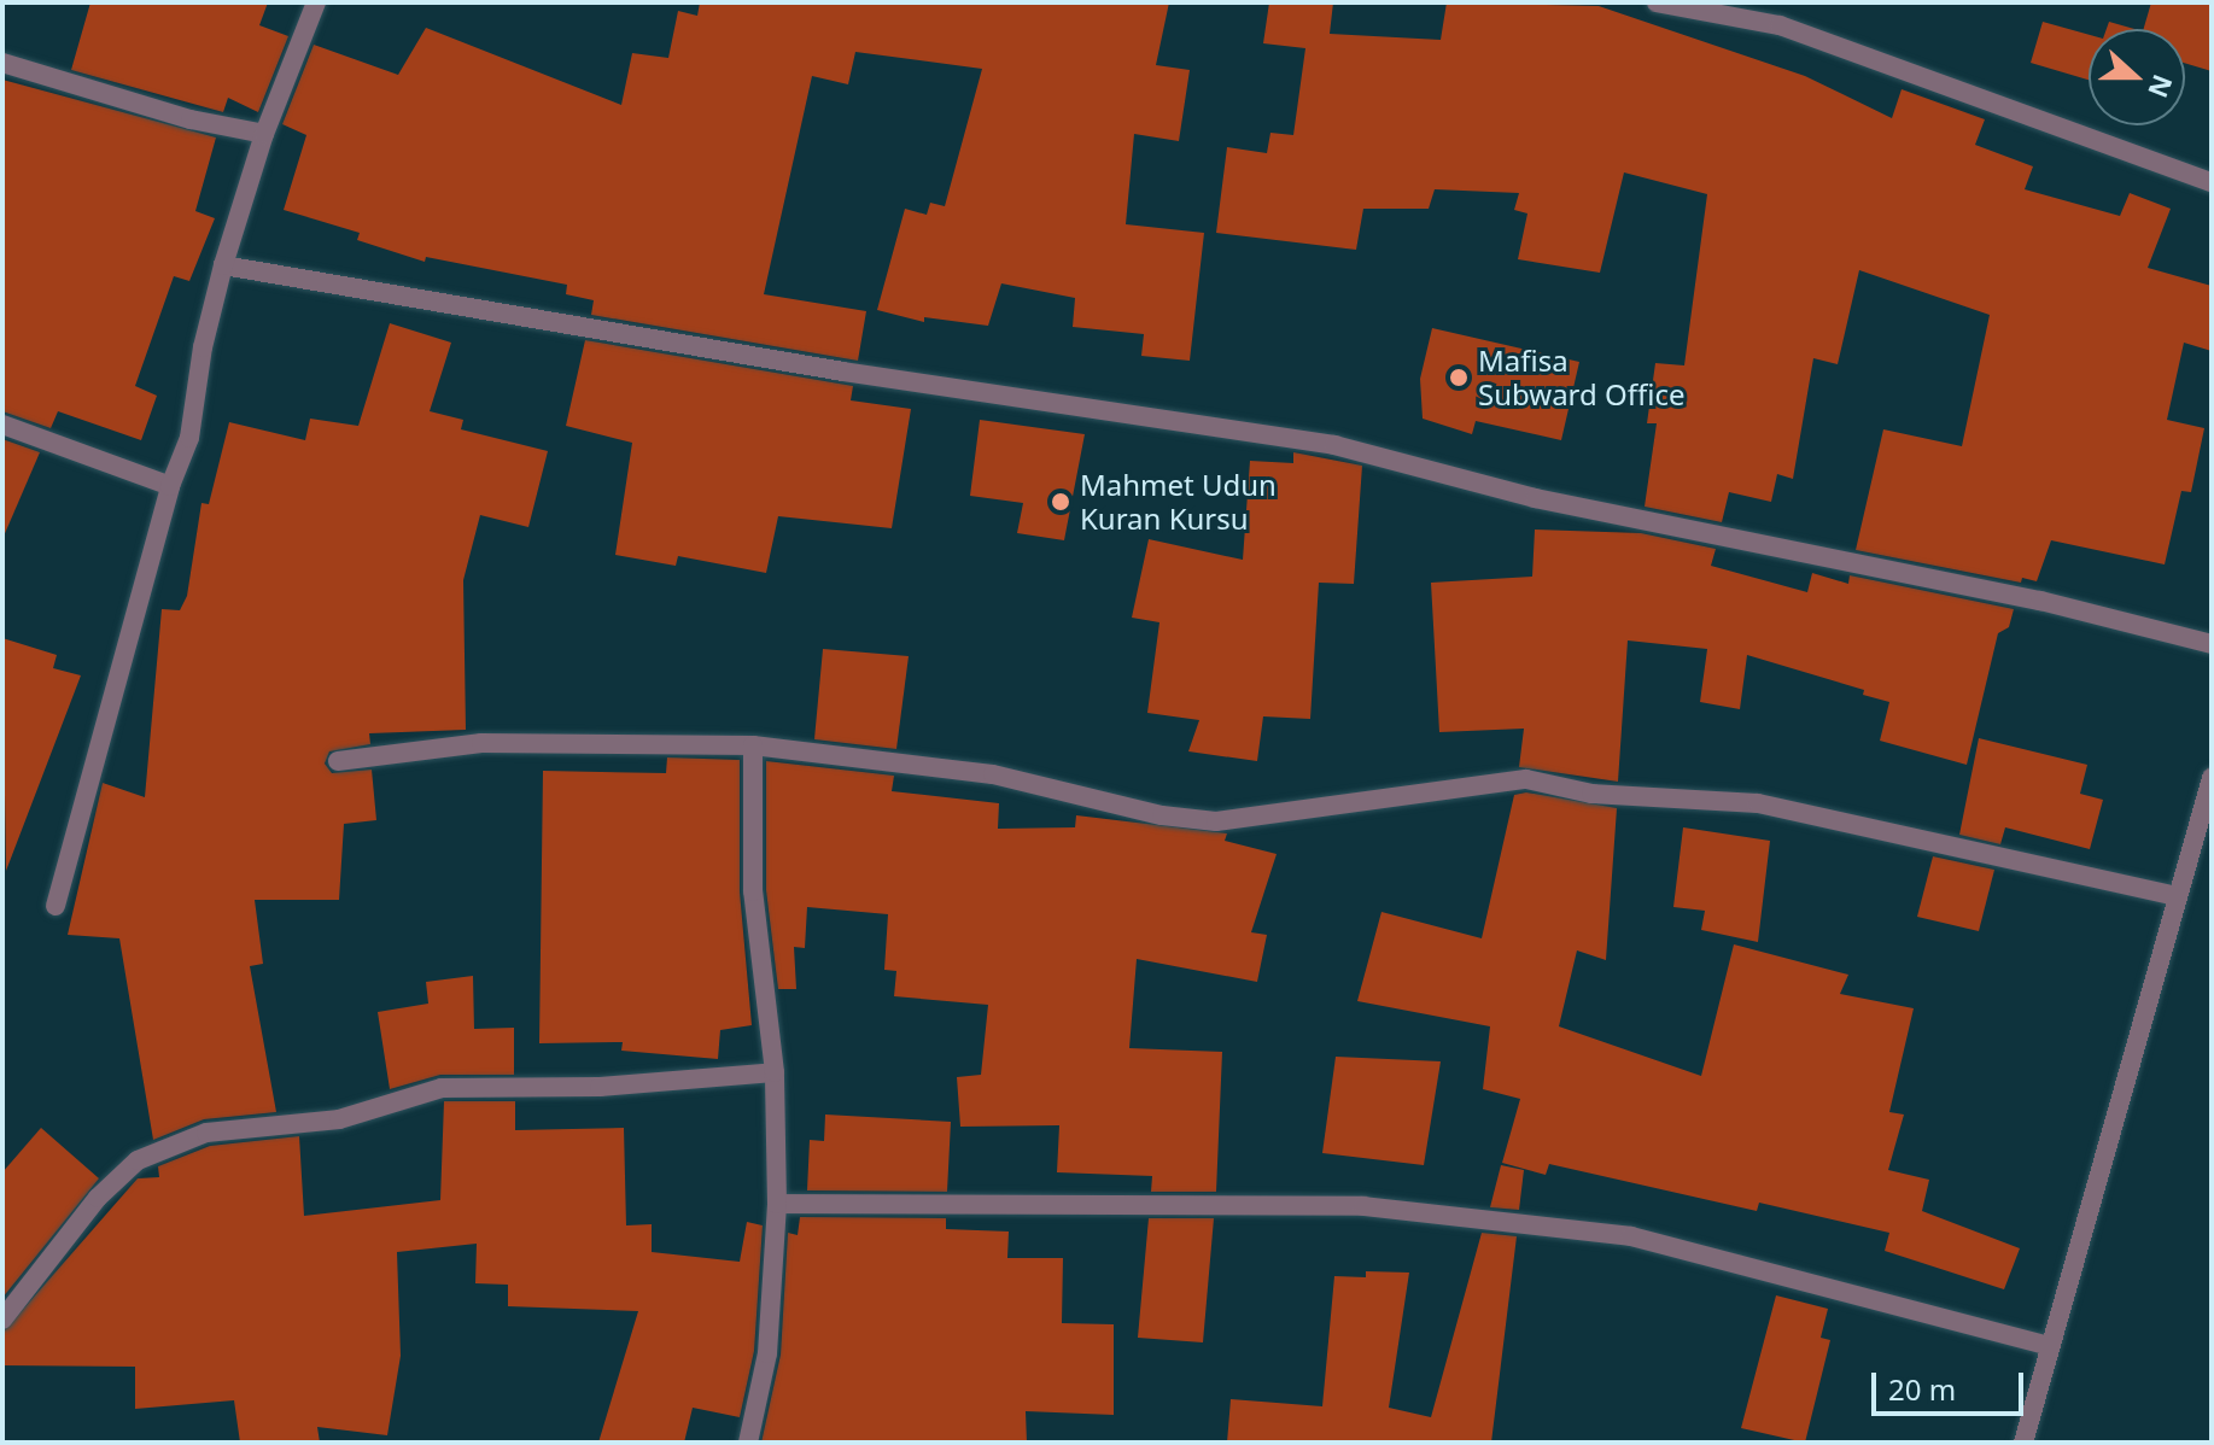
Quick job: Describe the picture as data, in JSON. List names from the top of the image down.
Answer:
{
  "places": ["Mafisa Subward Office", "Mahmet Udun Kuran Kursu"],
  "scale_bar": "20 m",
  "north": "right"
}
